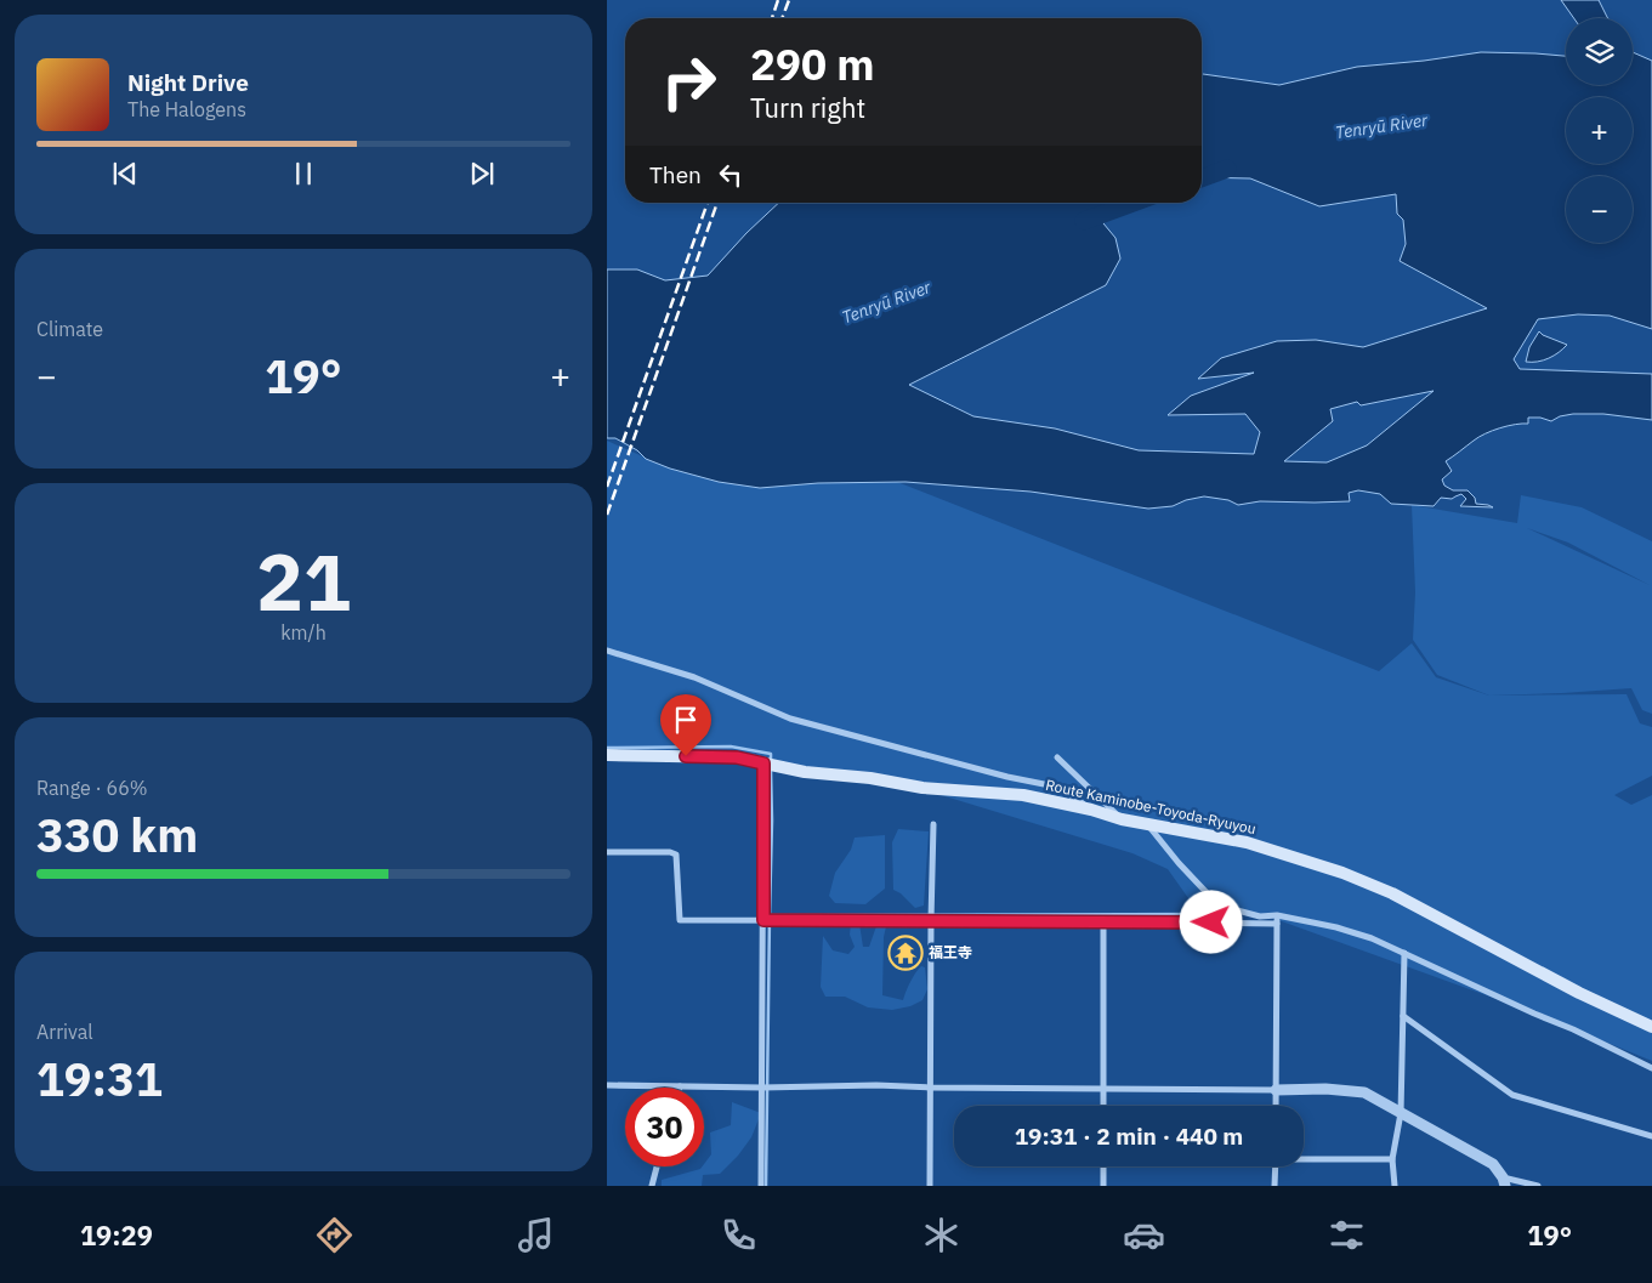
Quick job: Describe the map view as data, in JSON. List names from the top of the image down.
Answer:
{
  "streets": {
    "main road": ["Route Kaminobe-Toyoda-Ryuyou"]
  },
  "water": ["Tenryū River"],
  "places": {
    "temple": ["福王寺"]
  },
  "page": {
    "map_buttons": ["+", "−"],
    "turn": ["290 m", "Turn right"],
    "song": ["Night Drive", "The Halogens"],
    "then": "Then",
    "tile": [
      "Climate",
      ["21", "km/h"],
      ["Range · 66%", "330 km"],
      ["Arrival", "19:31"]
    ],
    "heat": ["−", "19°", "+"],
    "limit": "30",
    "trip": "19:31 · 2 min · 440 m",
    "tabs": ["19:29", "19°"]
  }
}
